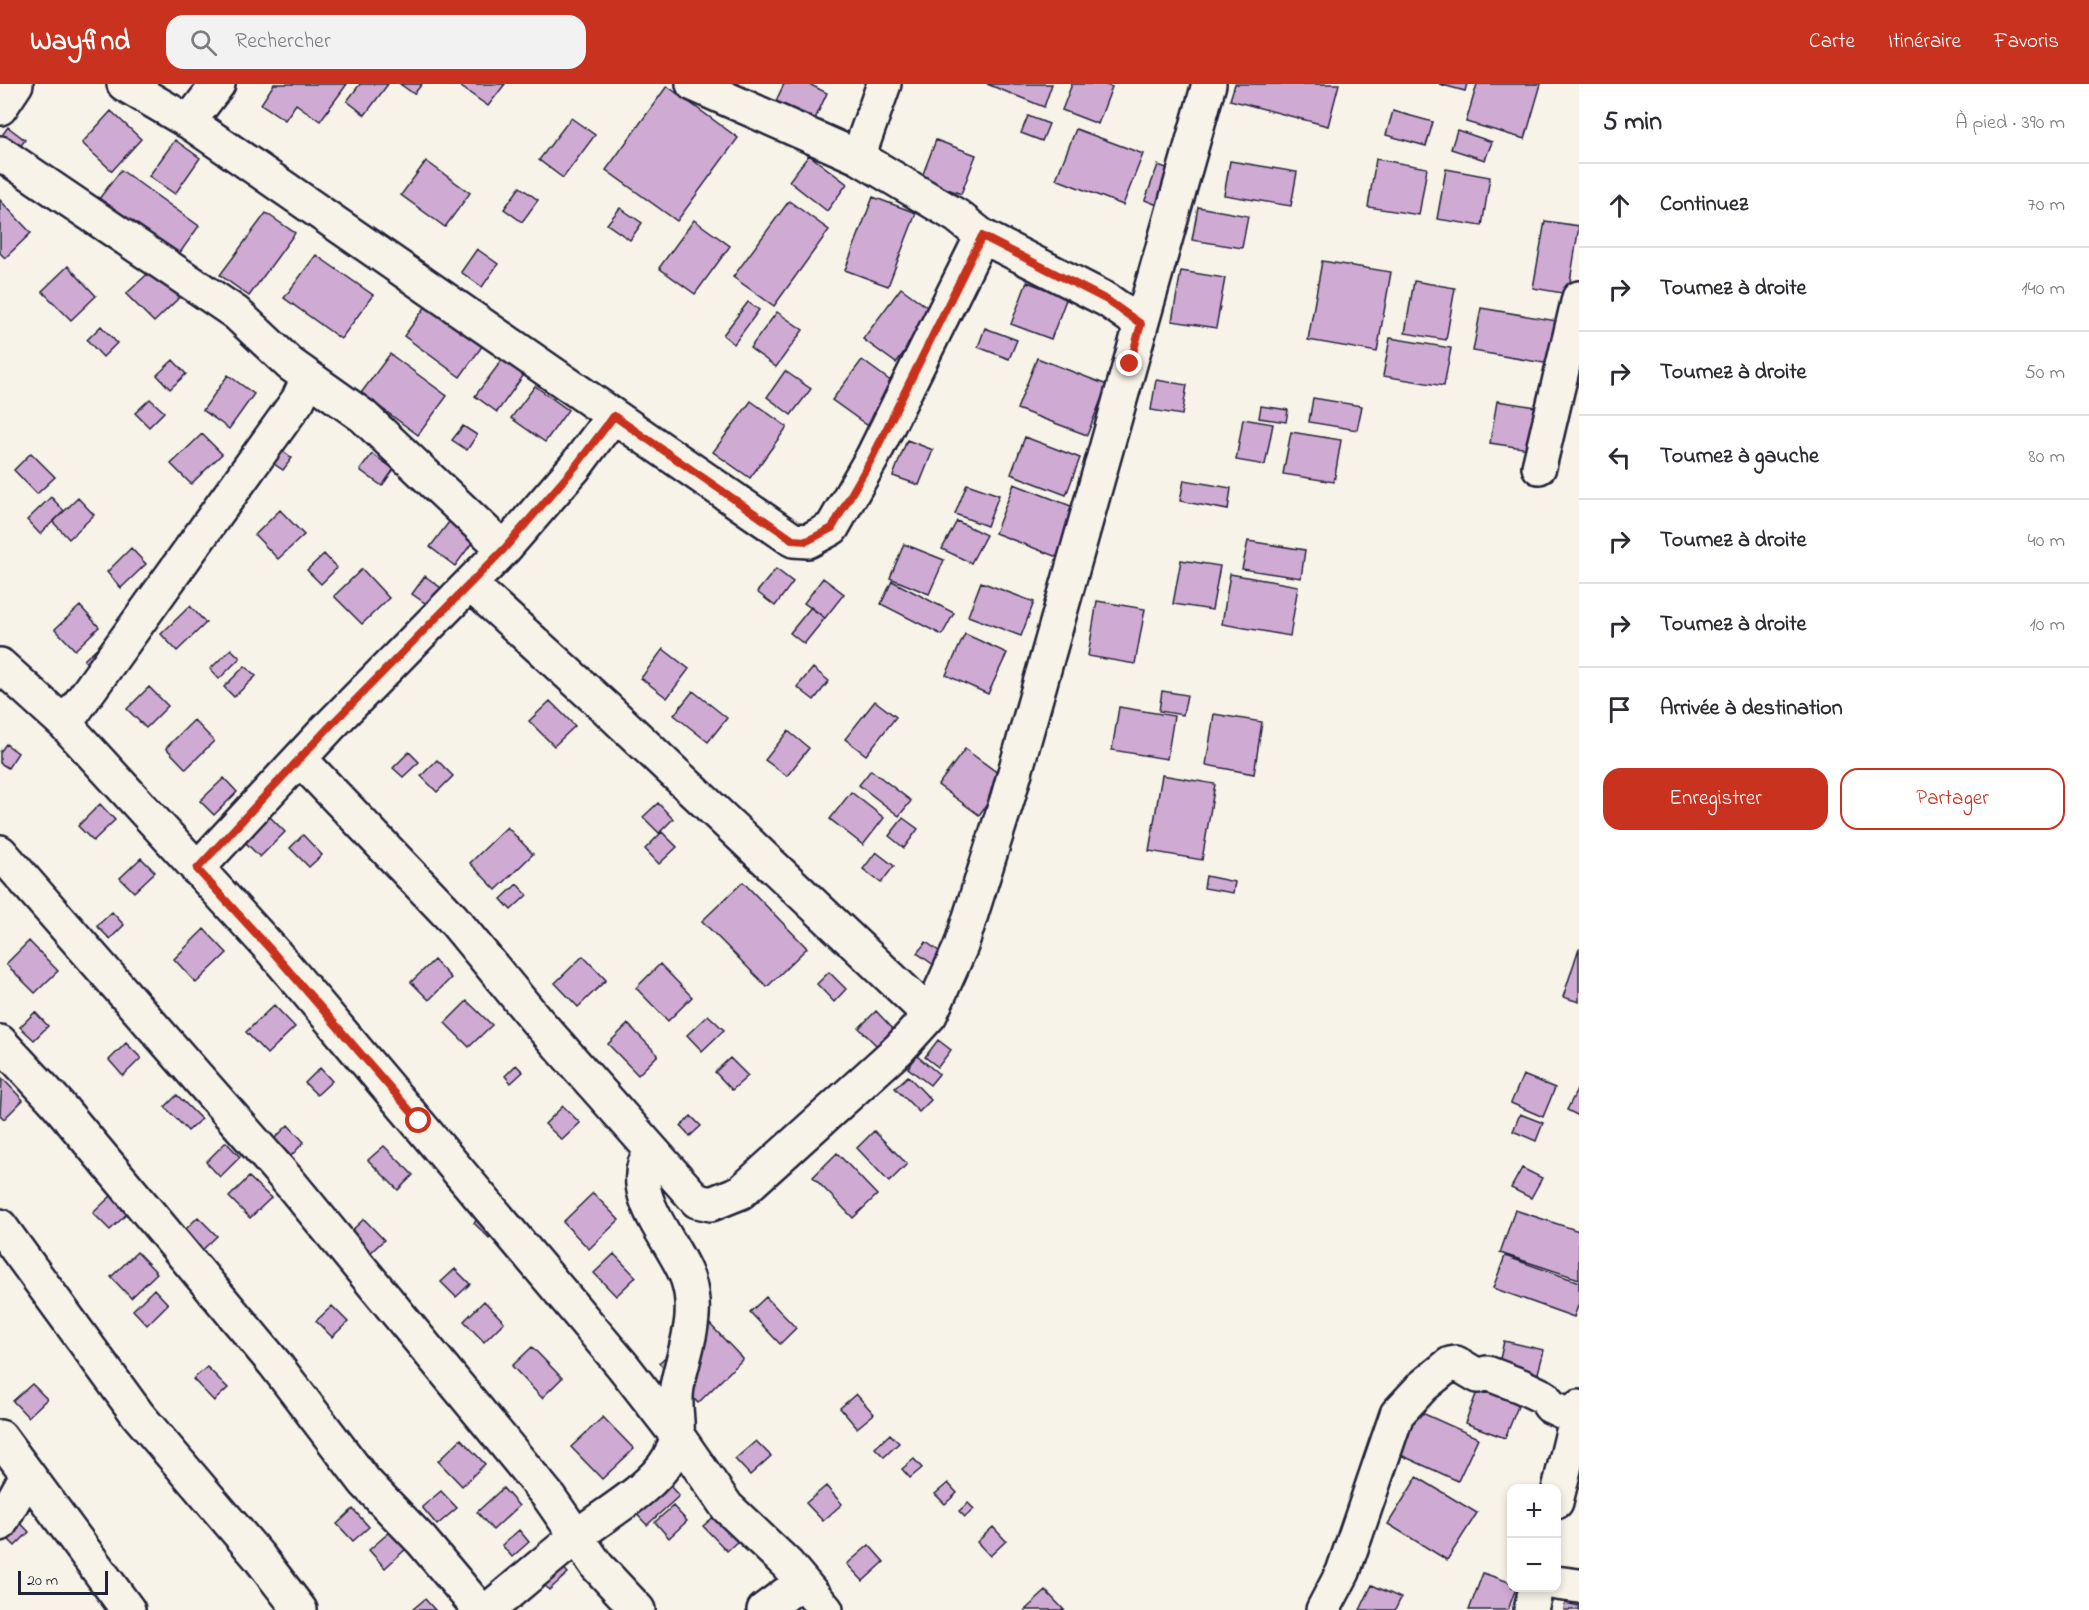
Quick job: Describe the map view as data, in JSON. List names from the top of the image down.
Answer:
{
  "scale_bar": "20 m",
  "page": {
    "header": "Wayfind",
    "search": "Rechercher",
    "nav": ["Carte", "Itinéraire", "Favoris"],
    "heading": ["5 min", "À pied · 390 m"],
    "list": [
      ["Continuez", "70 m"],
      ["Tournez à droite", "140 m"],
      ["Tournez à droite", "50 m"],
      ["Tournez à gauche", "80 m"],
      ["Tournez à droite", "40 m"],
      ["Tournez à droite", "10 m"],
      "Arrivée à destination"
    ],
    "buttons": ["Enregistrer", "Partager"],
    "map_buttons": ["+", "−"],
    "scale": "20 m"
  }
}
